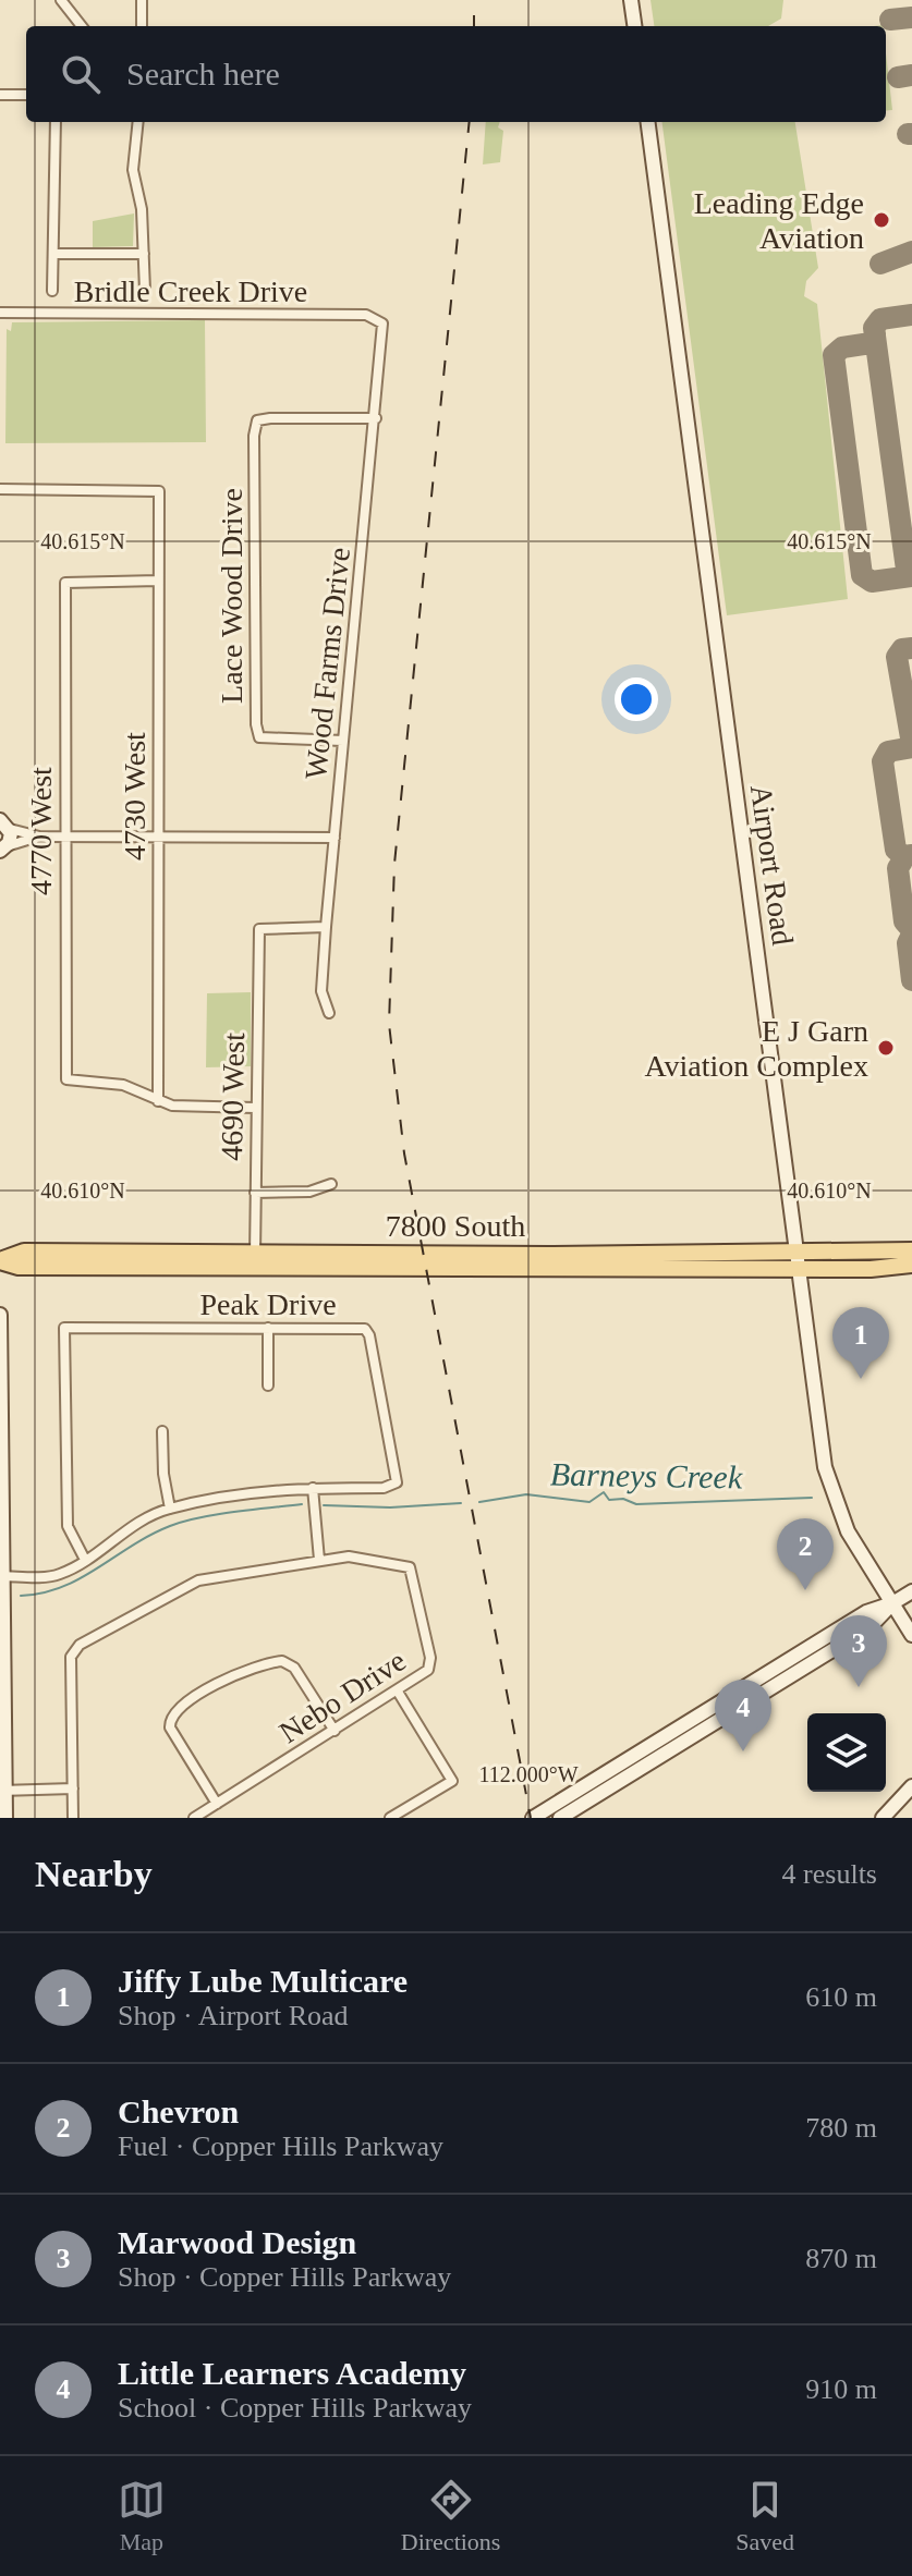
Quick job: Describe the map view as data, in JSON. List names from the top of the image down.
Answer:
{
  "streets": {
    "main road": ["7800 South"],
    "street": [
      "Bridle Creek Drive",
      "Lace Wood Drive",
      "Wood Farms Drive",
      "4730 West",
      "4770 West",
      "Airport Road",
      "4690 West",
      "Peak Drive",
      "Nebo Drive"
    ]
  },
  "crossings": [
    ["Bridle Creek Drive", "Wood Farms Drive"],
    ["Lace Wood Drive", "Wood Farms Drive"],
    ["Wood Farms Drive", "4690 West"],
    ["4730 West", "4770 West"],
    ["Airport Road", "7800 South"],
    ["4690 West", "7800 South"]
  ],
  "water": ["Barneys Creek"],
  "places": ["Leading Edge Aviation", "E J Garn Aviation Complex"],
  "page": {
    "search": "Search here",
    "pins": [
      "1",
      "2",
      "3",
      "4"
    ],
    "heading": ["Nearby", "4 results"],
    "list": [
      {
        "mark": "1",
        "name": "Jiffy Lube Multicare",
        "note": "Shop · Airport Road",
        "value": "610 m"
      },
      {
        "mark": "2",
        "name": "Chevron",
        "note": "Fuel · Copper Hills Parkway",
        "value": "780 m"
      },
      {
        "mark": "3",
        "name": "Marwood Design",
        "note": "Shop · Copper Hills Parkway",
        "value": "870 m"
      },
      {
        "mark": "4",
        "name": "Little Learners Academy",
        "note": "School · Copper Hills Parkway",
        "value": "910 m"
      }
    ],
    "nav": ["Map", "Directions", "Saved"]
  },
  "coordinates": ["40.615°N", "40.610°N", "112.000°W"]
}
